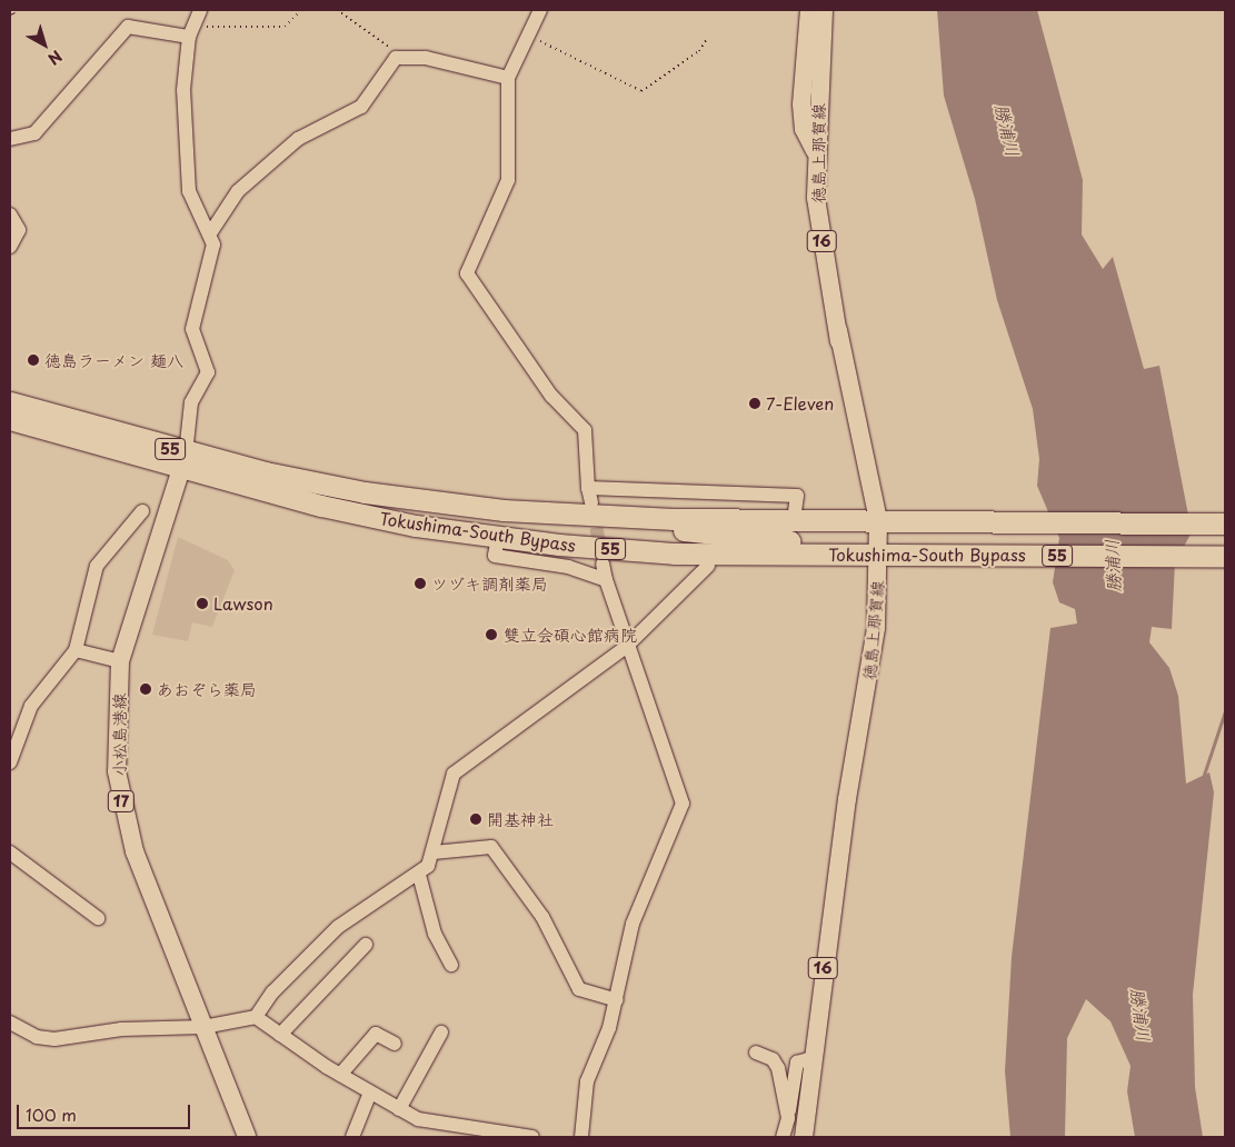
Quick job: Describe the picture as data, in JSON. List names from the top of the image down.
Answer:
{
  "streets": {
    "highway": ["55", "Tokushima-South Bypass"],
    "main road": [
      "徳島上那賀線",
      "16",
      "小松島港線",
      "17"
    ]
  },
  "crossings": [
    ["徳島上那賀線", "Tokushima-South Bypass"],
    ["Tokushima-South Bypass", "小松島港線"]
  ],
  "water": ["勝浦川"],
  "places": [
    "徳島ラーメン 麺八",
    "7-Eleven",
    "ツヅキ調剤薬局",
    "Lawson",
    "雙立会碩心館病院",
    "あおぞら薬局",
    "開基神社"
  ],
  "scale_bar": "100 m",
  "north": "bottom right"
}
